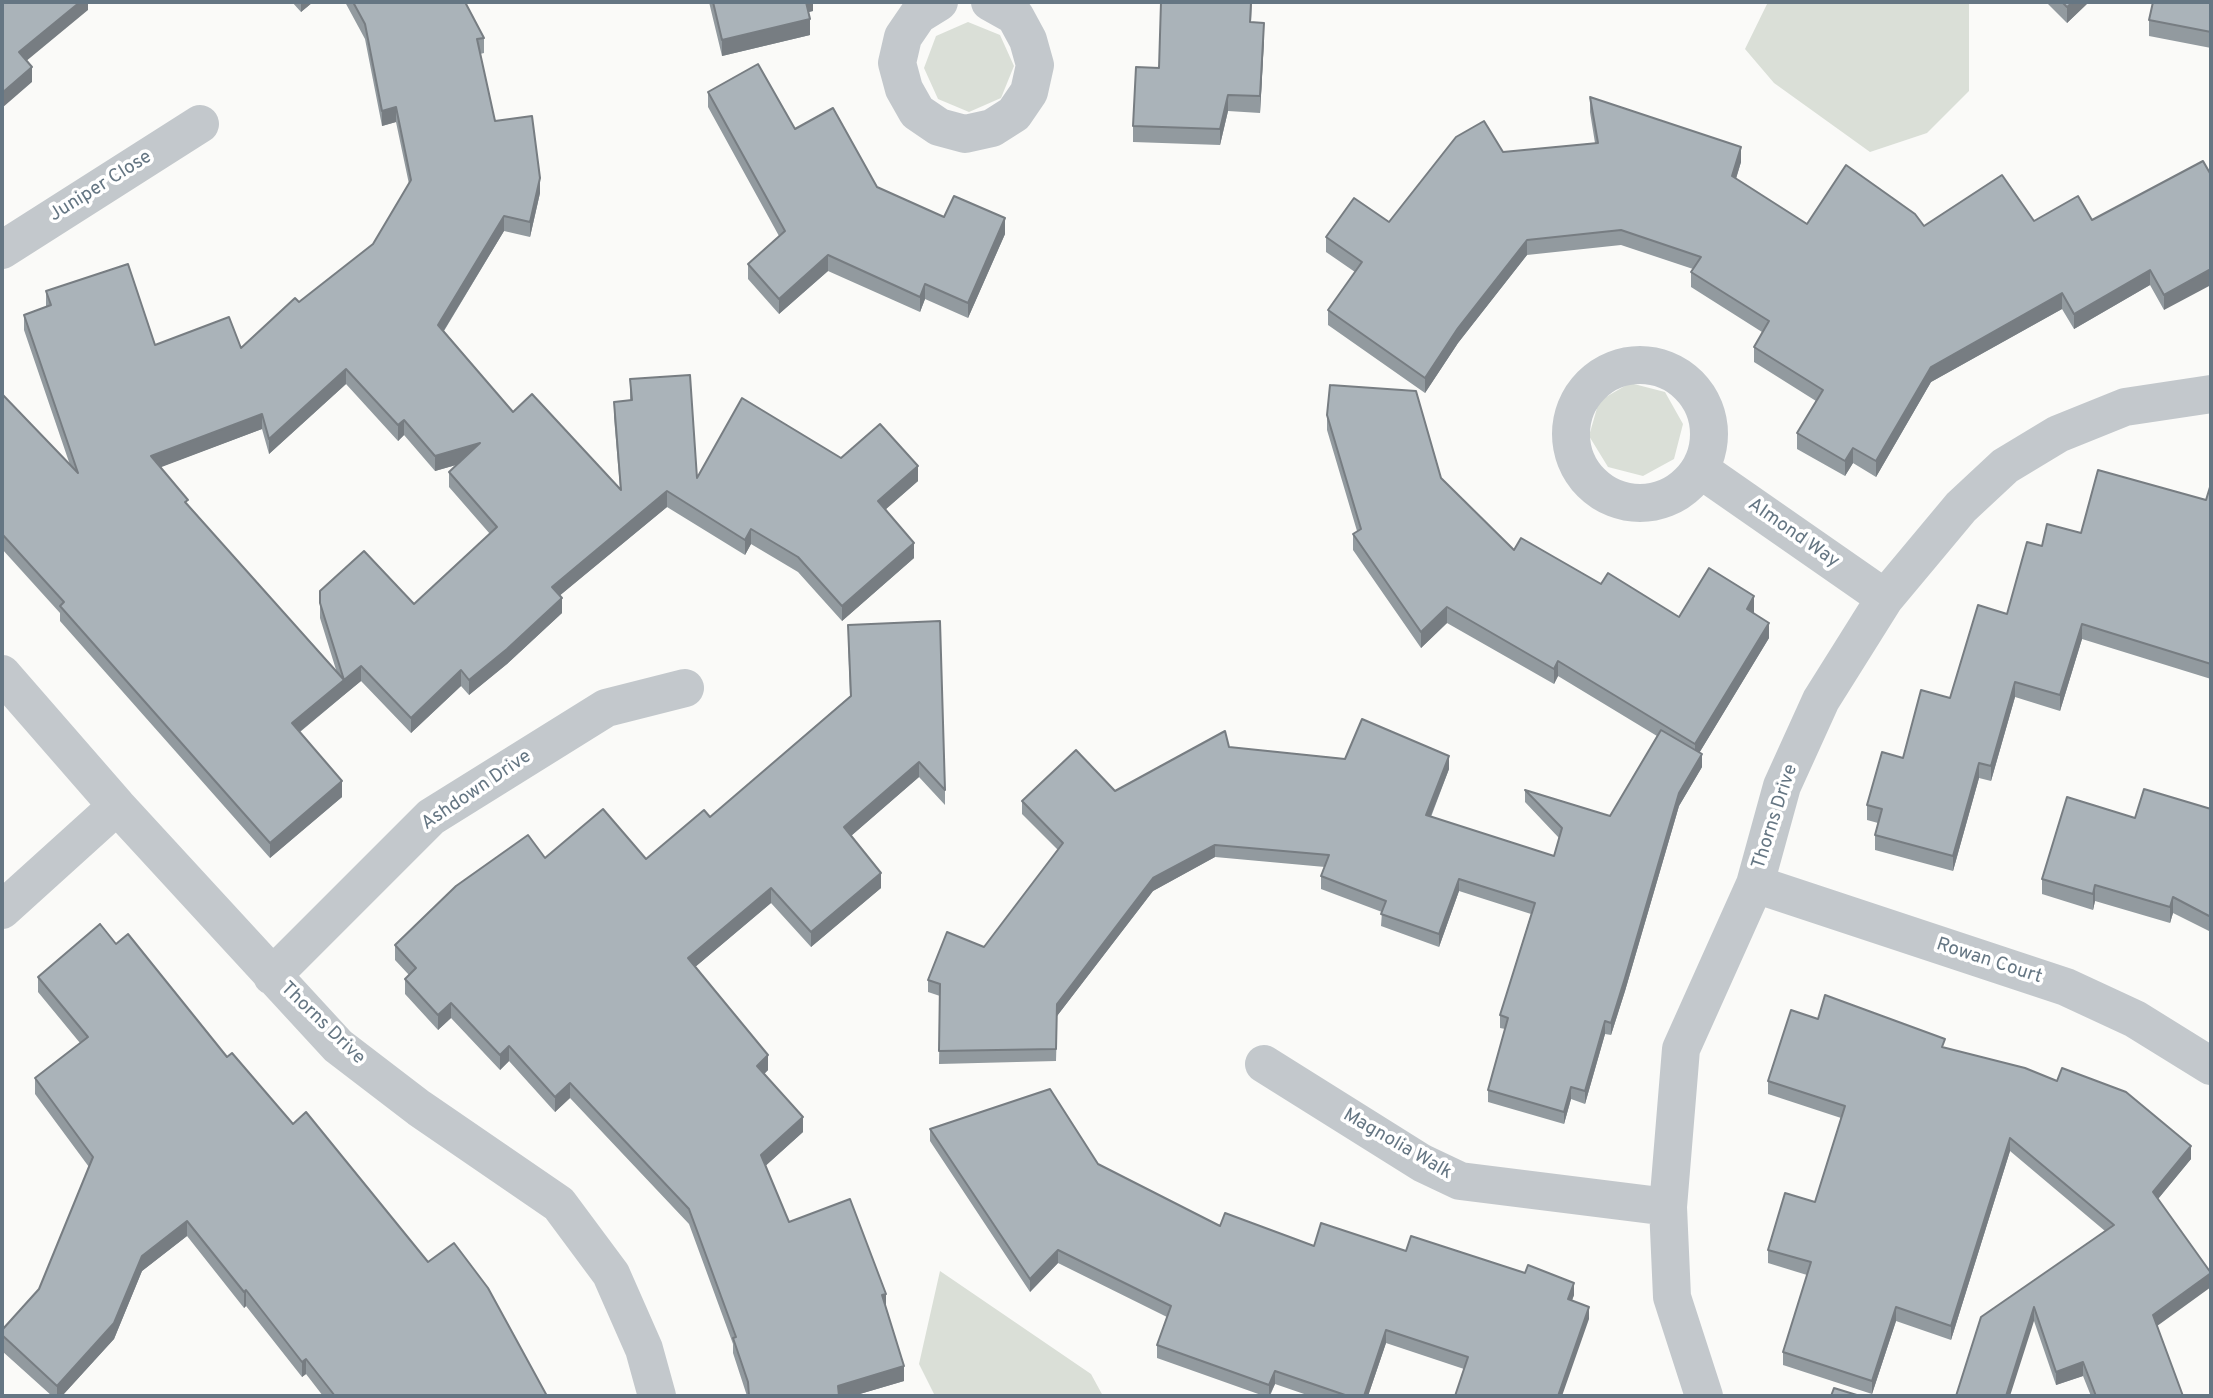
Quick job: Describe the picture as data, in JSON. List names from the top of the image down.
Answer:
{
  "streets": {
    "street": [
      "Juniper Close",
      "Almond Way",
      "Ashdown Drive",
      "Thorns Drive",
      "Rowan Court",
      "Magnolia Walk"
    ]
  },
  "crossings": [
    ["Almond Way", "Thorns Drive"],
    ["Ashdown Drive", "Thorns Drive"],
    ["Thorns Drive", "Rowan Court"],
    ["Thorns Drive", "Magnolia Walk"]
  ]
}
